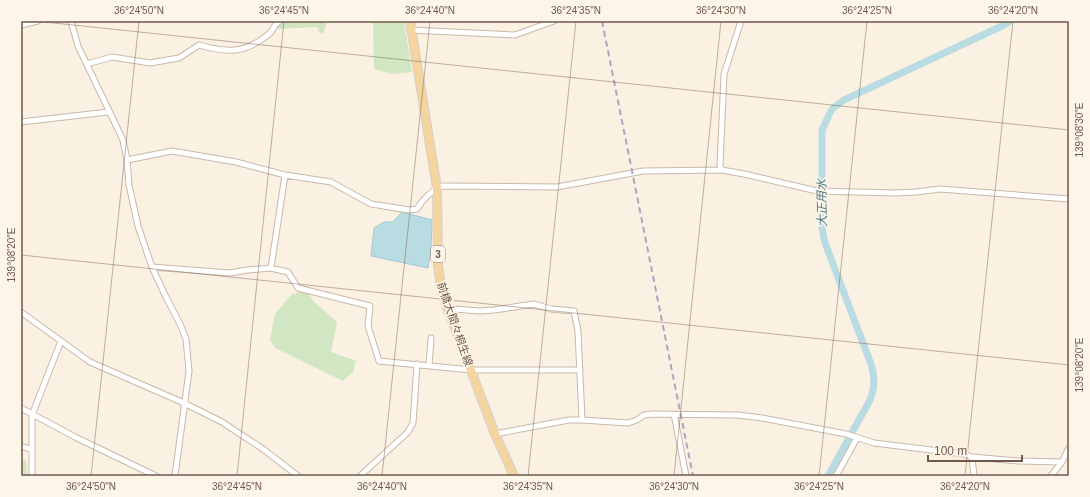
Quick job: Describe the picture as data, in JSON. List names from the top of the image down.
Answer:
{
  "streets": {
    "main road": ["3", "前橋大間々桐生線"]
  },
  "water": ["大正用水"],
  "scale_bar": "100 m",
  "coordinates": [
    "36°24'50\"N",
    "36°24'45\"N",
    "36°24'40\"N",
    "36°24'35\"N",
    "36°24'30\"N",
    "36°24'25\"N",
    "36°24'20\"N",
    "139°08'30\"E",
    "139°08'20\"E"
  ]
}
